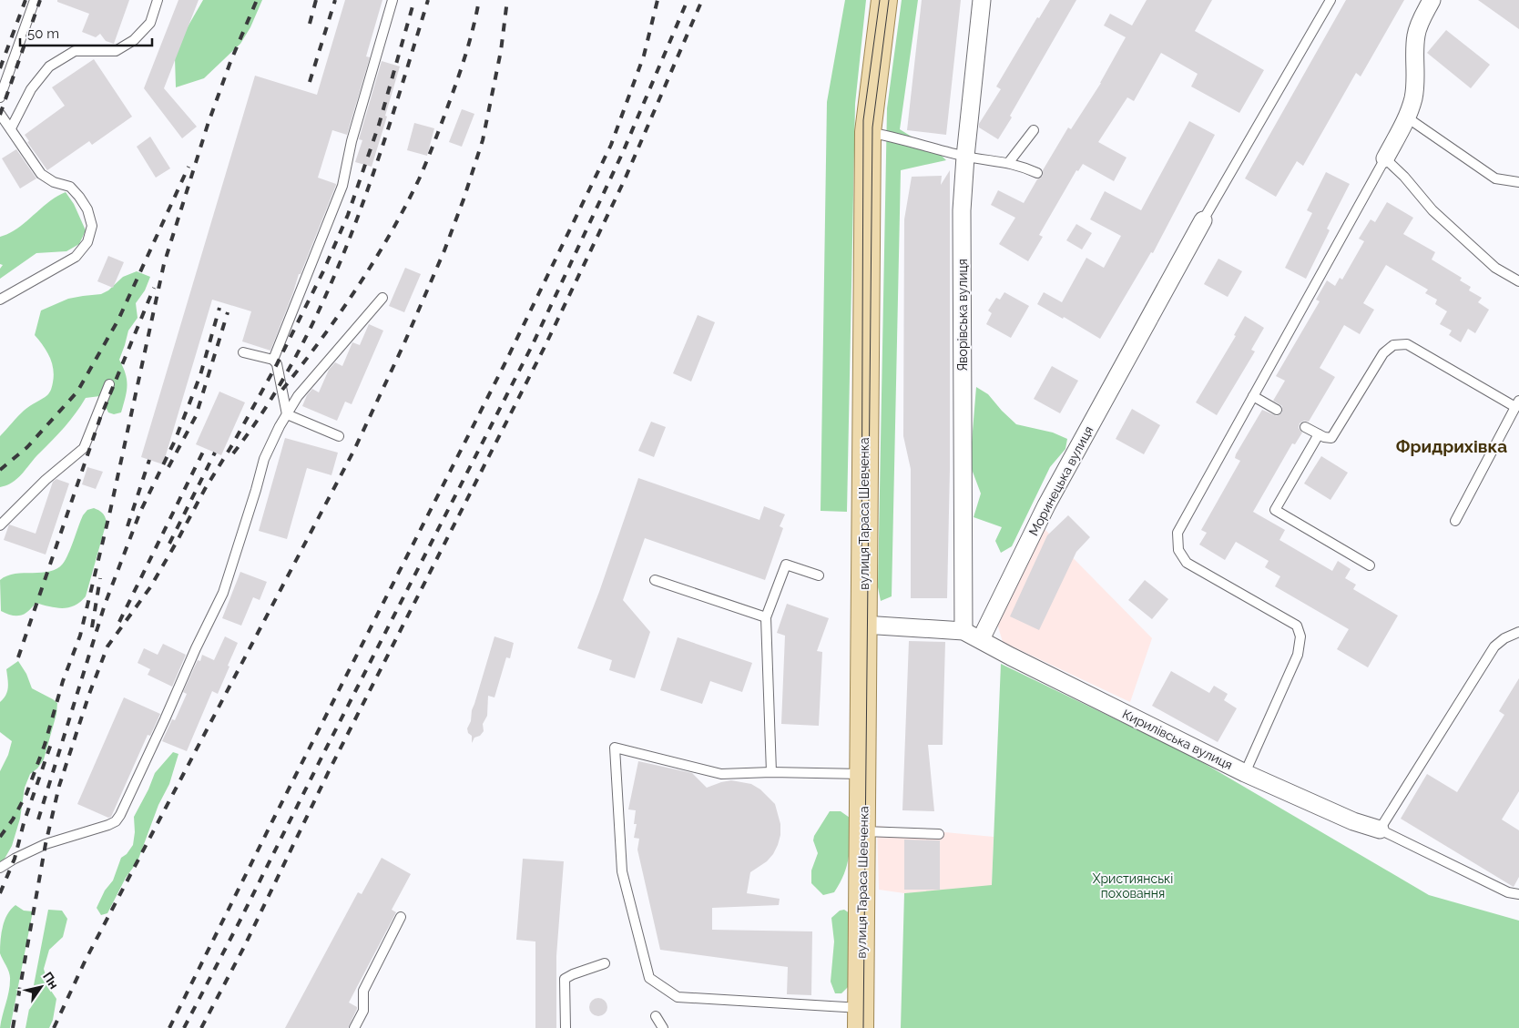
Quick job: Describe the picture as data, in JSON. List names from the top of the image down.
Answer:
{
  "streets": {
    "main road": ["вулиця Тараса Шевченка"],
    "street": ["Яворівська вулиця", "Моринецька вулиця", "Кирилівська вулиця"]
  },
  "crossings": [
    ["Моринецька вулиця", "Кирилівська вулиця"]
  ],
  "districts": ["Фридрихівка"],
  "parks": ["Християнські поховання"],
  "scale_bar": "50 m",
  "north": "top right"
}
